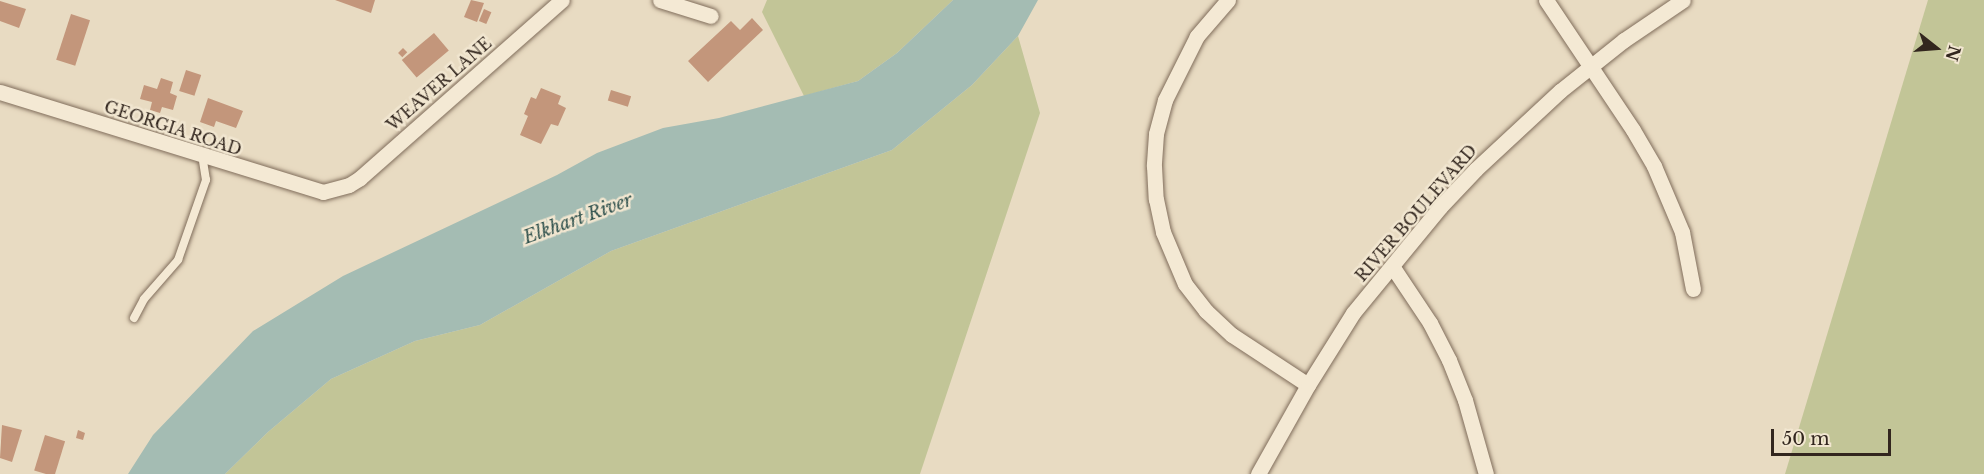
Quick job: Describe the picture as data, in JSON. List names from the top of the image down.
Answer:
{
  "streets": {
    "street": ["WEAVER LANE", "GEORGIA ROAD", "RIVER BOULEVARD"]
  },
  "crossings": [
    ["WEAVER LANE", "GEORGIA ROAD"]
  ],
  "water": ["Elkhart River"],
  "scale_bar": "50 m",
  "north": "right"
}
